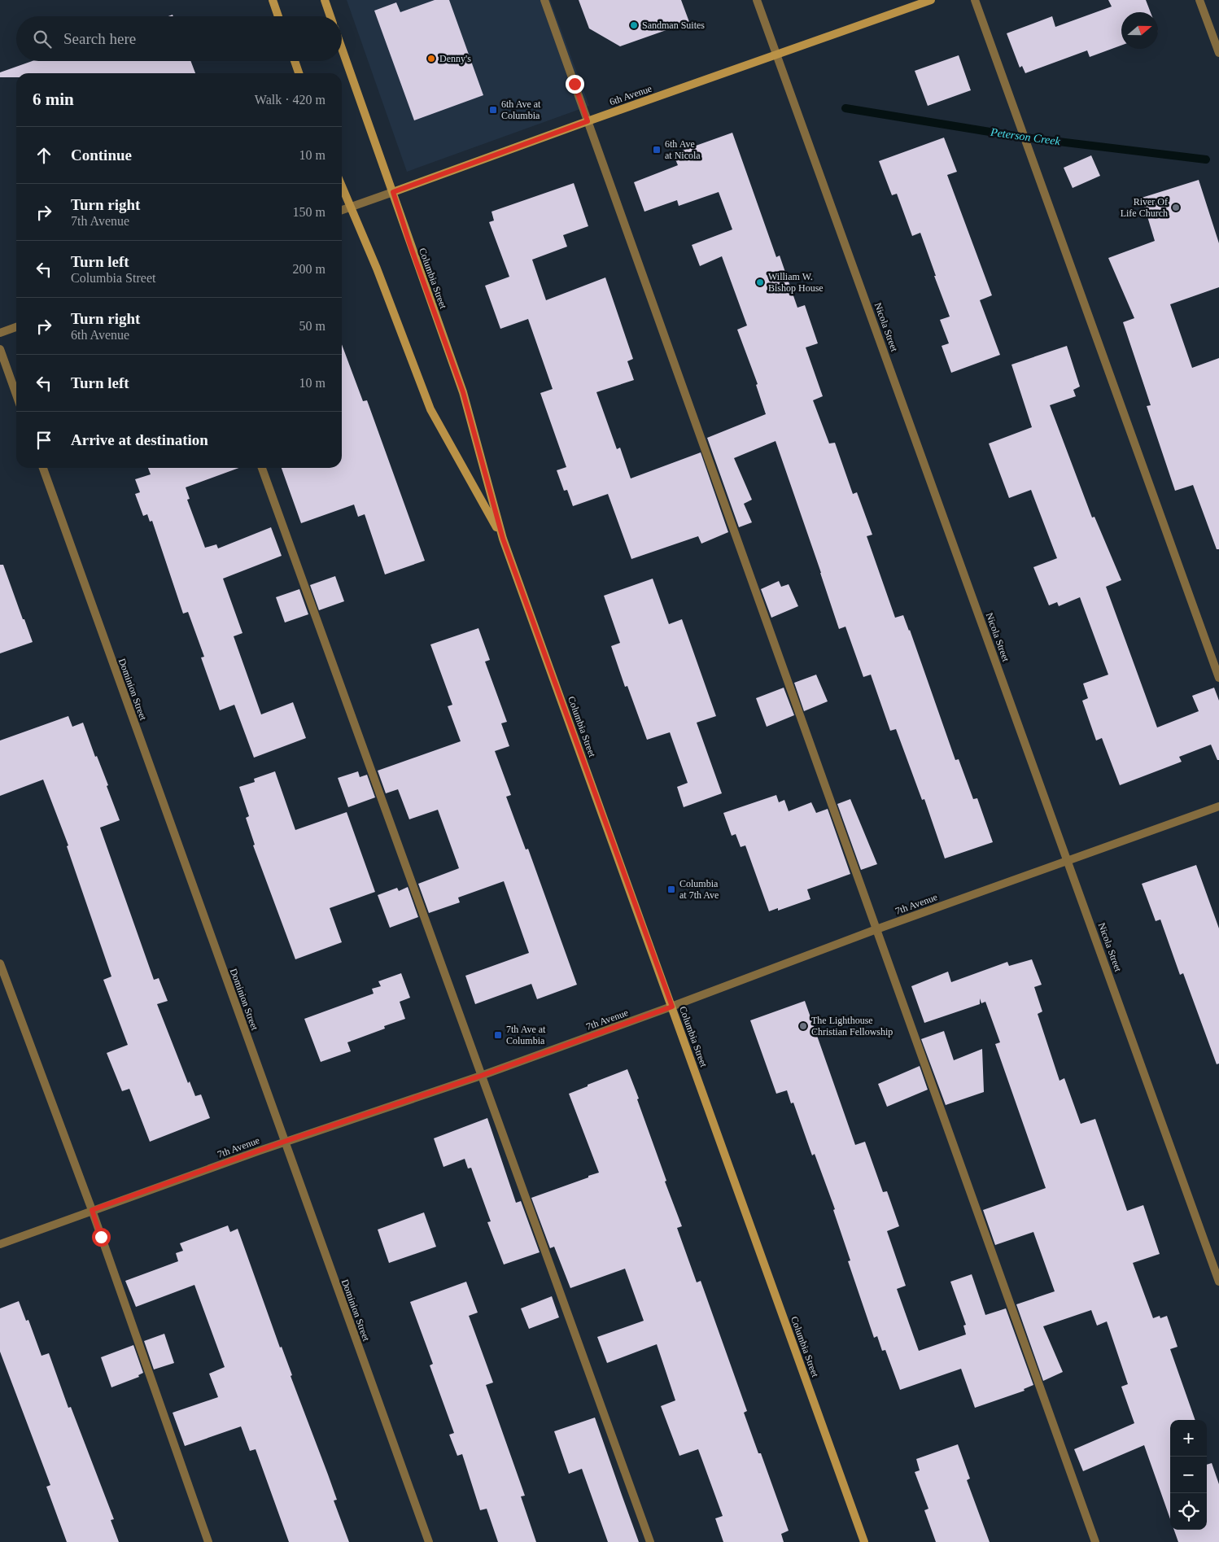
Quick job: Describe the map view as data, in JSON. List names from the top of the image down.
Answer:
{
  "streets": {
    "main road": ["6th Avenue", "Columbia Street"],
    "street": ["Nicola Street", "Dominion Street", "7th Avenue"]
  },
  "crossings": [
    ["6th Avenue", "Columbia Street"],
    ["6th Avenue", "Nicola Street"],
    ["Columbia Street", "7th Avenue"],
    ["Nicola Street", "7th Avenue"],
    ["Dominion Street", "7th Avenue"]
  ],
  "water": ["Peterson Creek"],
  "places": {
    "other": [
      "Sandman Suites",
      "Denny's",
      "River Of Life Church",
      "William W. Bishop House",
      "The Lighthouse Christian Fellowship"
    ],
    "transit": [
      "6th Ave at Columbia",
      "6th Ave at Nicola",
      "Columbia at 7th Ave",
      "7th Ave at Columbia"
    ]
  },
  "north": "right",
  "page": {
    "search": "Search here",
    "heading": ["6 min", "Walk · 420 m"],
    "list": [
      ["Continue", "10 m"],
      ["Turn right", "7th Avenue", "150 m"],
      ["Turn left", "Columbia Street", "200 m"],
      ["Turn right", "6th Avenue", "50 m"],
      ["Turn left", "10 m"],
      "Arrive at destination"
    ],
    "map_buttons": ["+", "−"]
  }
}
